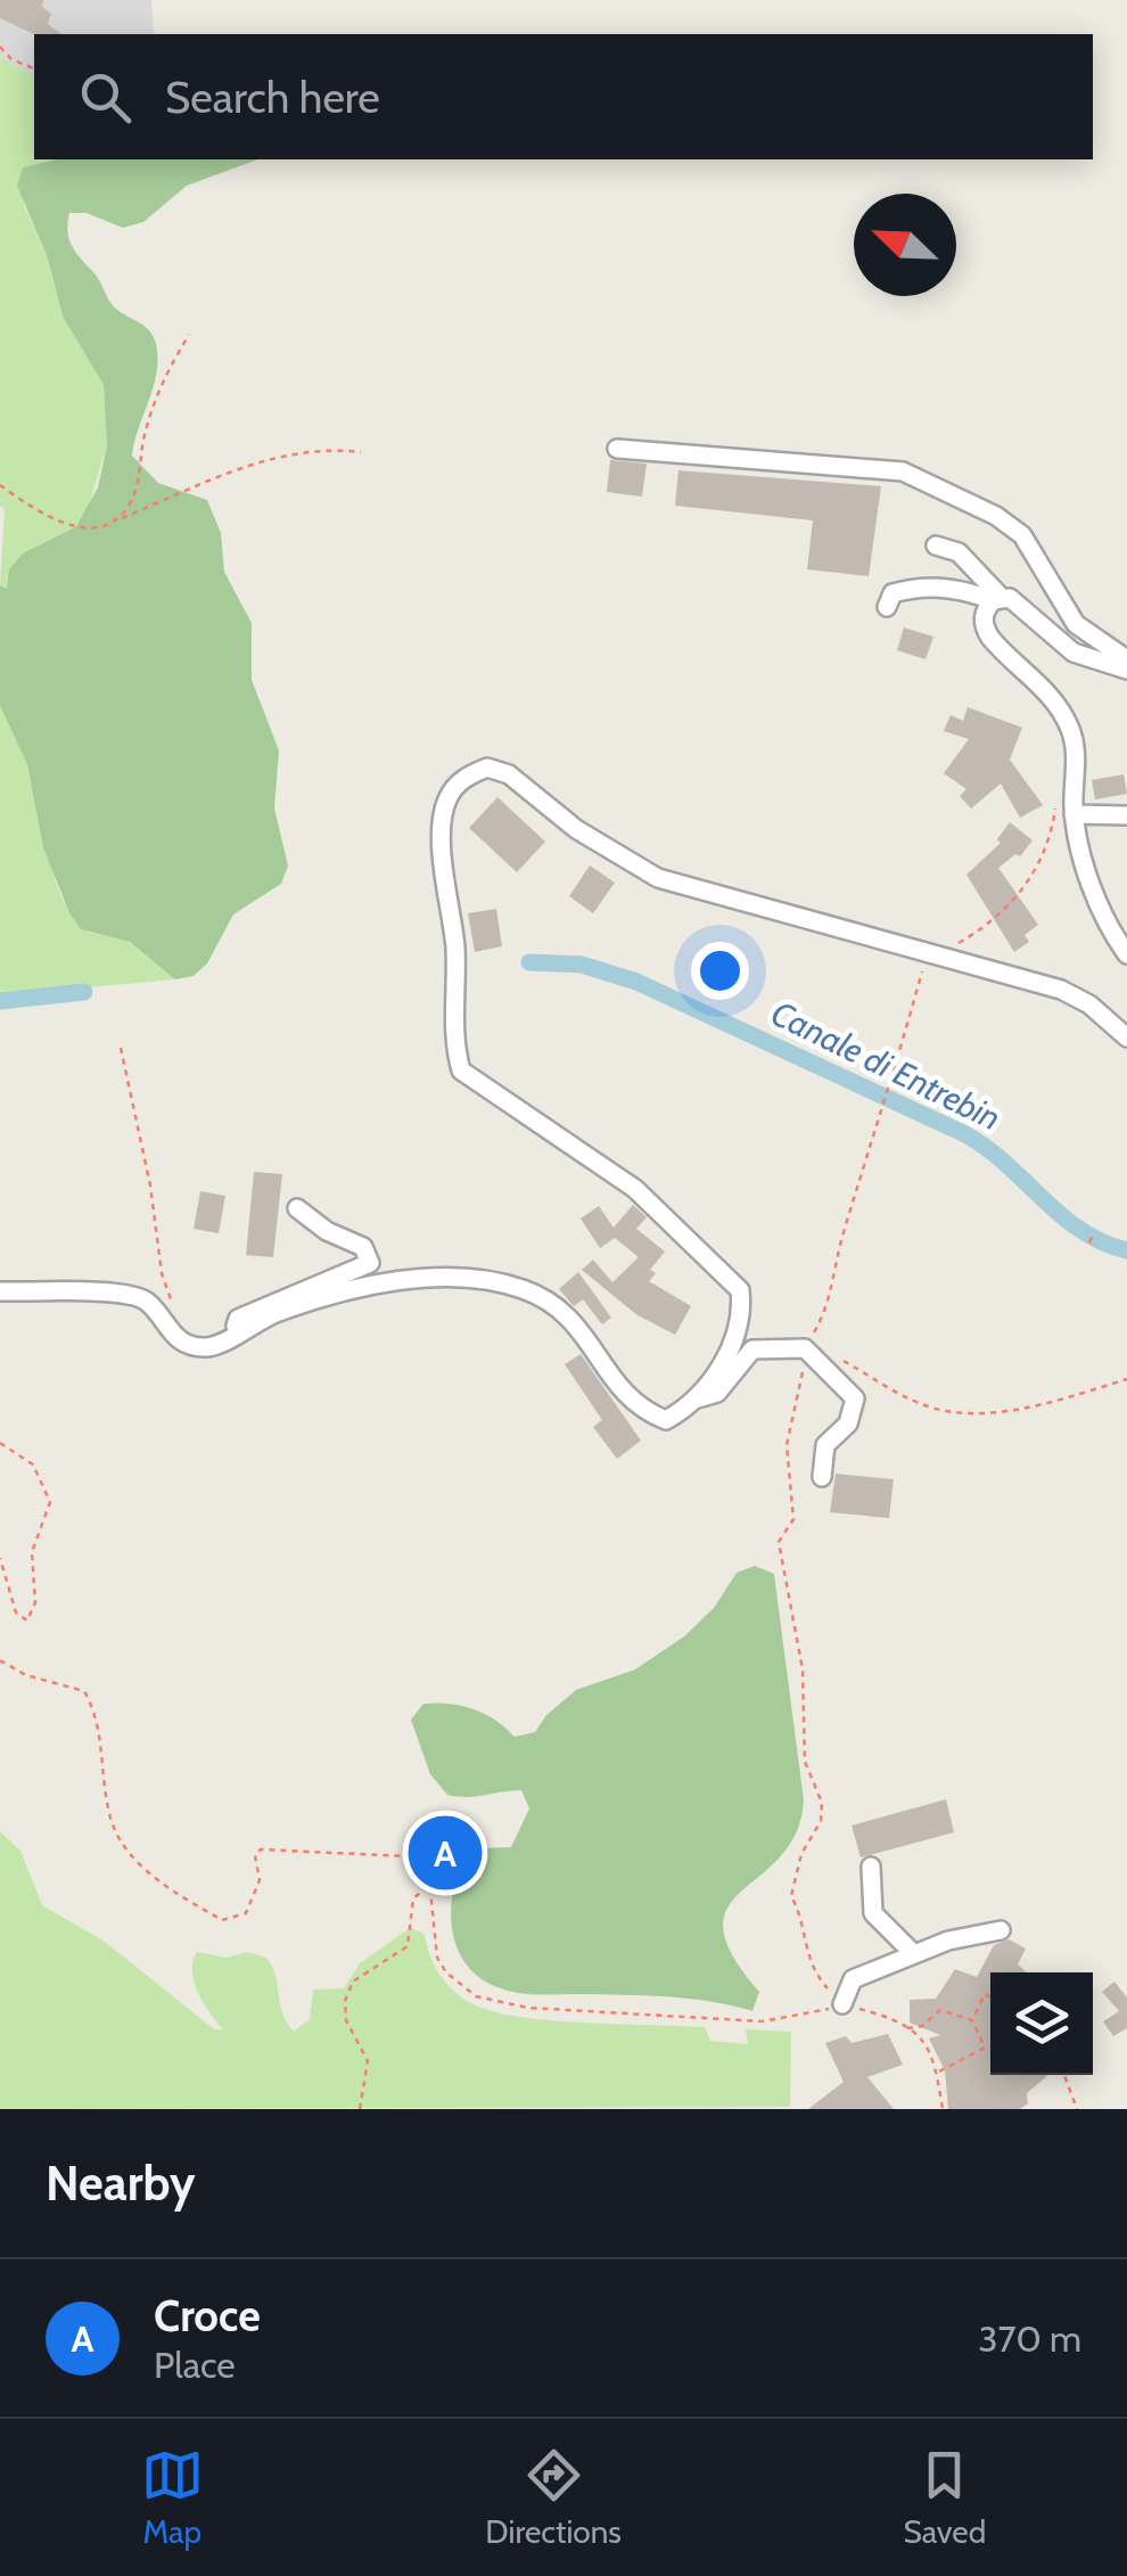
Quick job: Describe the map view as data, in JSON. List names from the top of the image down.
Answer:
{
  "water": ["Canale di Entrebin"],
  "north": "top left",
  "page": {
    "search": "Search here",
    "pins": "A",
    "heading": "Nearby",
    "list": [
      {
        "mark": "A",
        "name": "Croce",
        "note": "Place",
        "value": "370 m"
      }
    ],
    "nav": ["Map", "Directions", "Saved"]
  }
}
